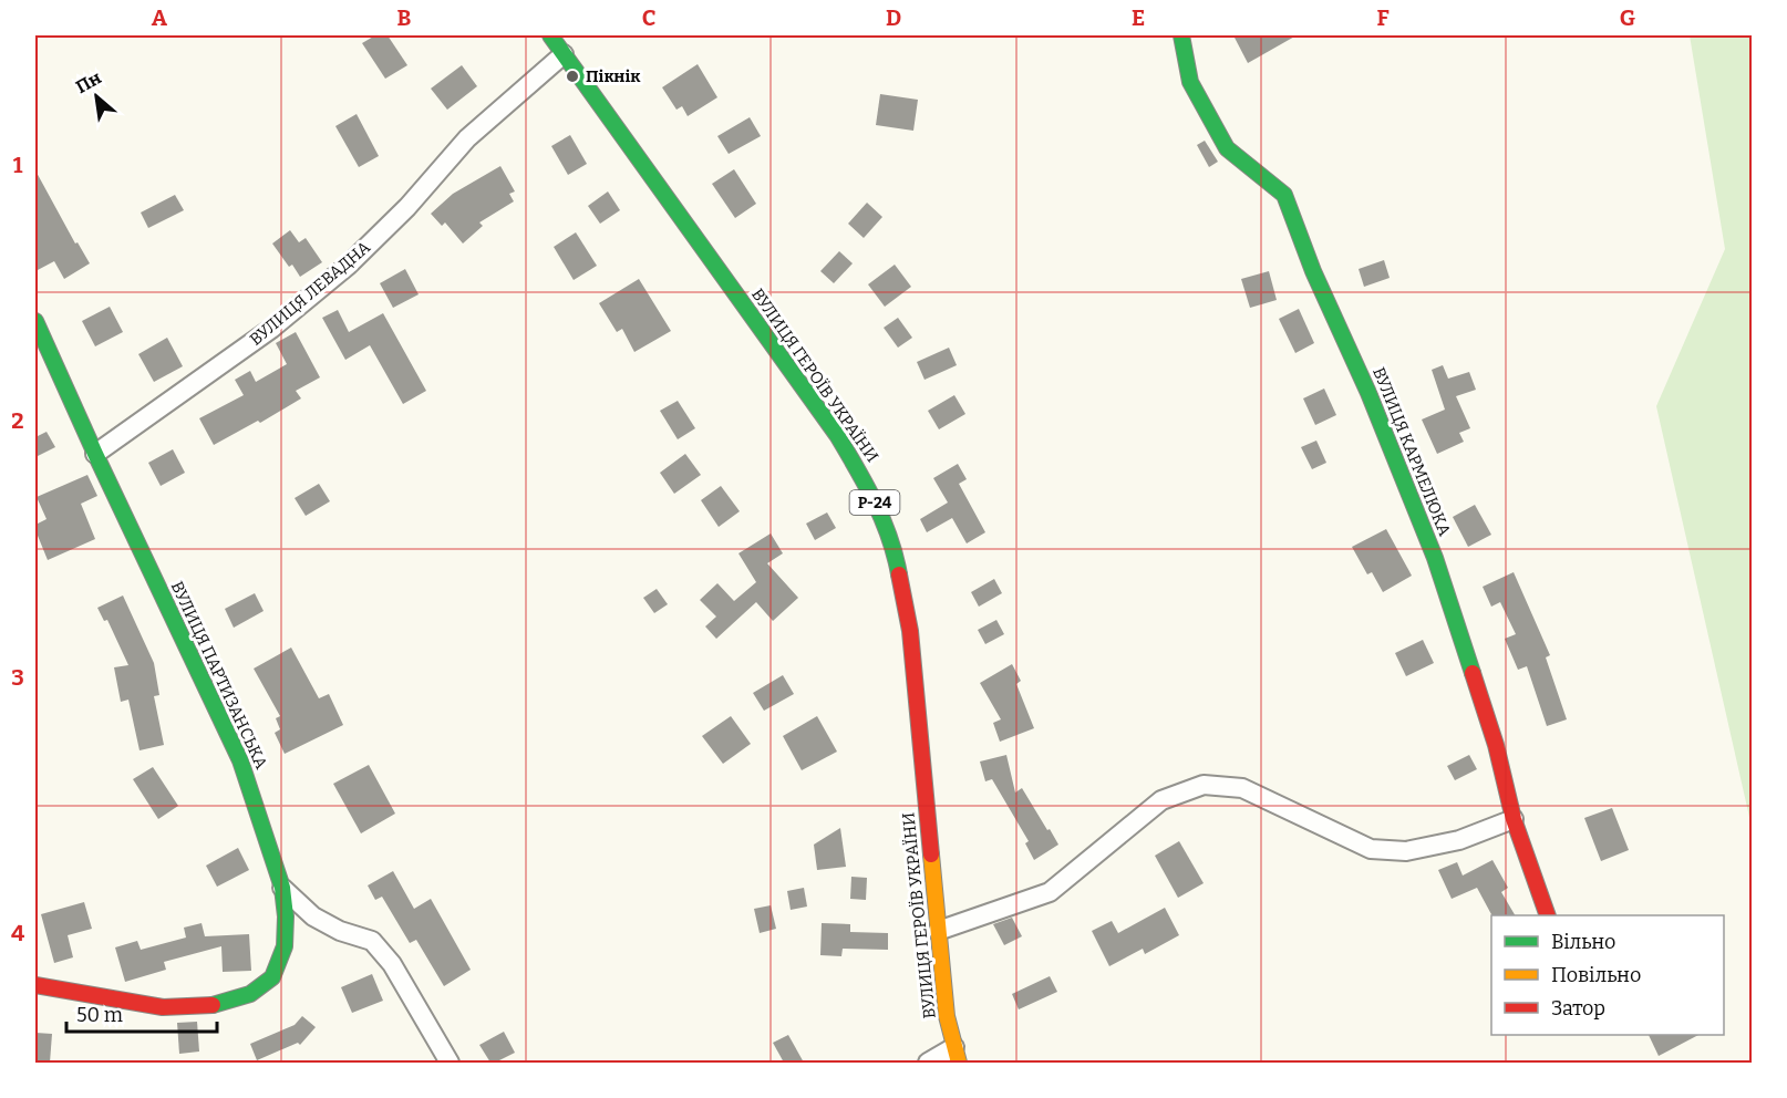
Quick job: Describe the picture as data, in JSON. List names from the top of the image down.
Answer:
{
  "streets": {
    "street": [
      "ВУЛИЦЯ ЛЕВАДНА",
      "ВУЛИЦЯ ГЕРОЇВ УКРАЇНИ",
      "ВУЛИЦЯ КАРМЕЛЮКА",
      "Р-24",
      "ВУЛИЦЯ ПАРТИЗАНСЬКА"
    ]
  },
  "crossings": [
    ["ВУЛИЦЯ ЛЕВАДНА", "ВУЛИЦЯ ГЕРОЇВ УКРАЇНИ"],
    ["ВУЛИЦЯ ЛЕВАДНА", "ВУЛИЦЯ ПАРТИЗАНСЬКА"]
  ],
  "places": ["Пікнік"],
  "legend": ["Вільно", "Повільно", "Затор"],
  "scale_bar": "50 m",
  "north": "top left",
  "grid": {
    "columns": [
      "A",
      "B",
      "C",
      "D",
      "E",
      "F",
      "G"
    ],
    "rows": [
      "1",
      "2",
      "3",
      "4"
    ]
  }
}
